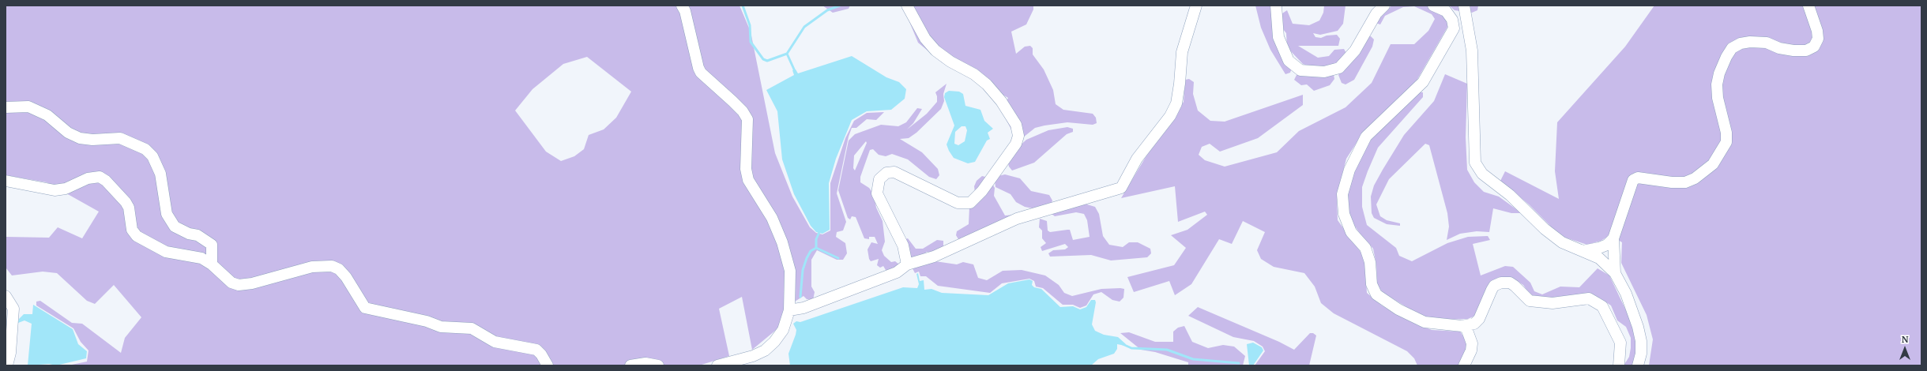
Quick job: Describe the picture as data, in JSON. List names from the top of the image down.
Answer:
{
  "north": "top"
}
